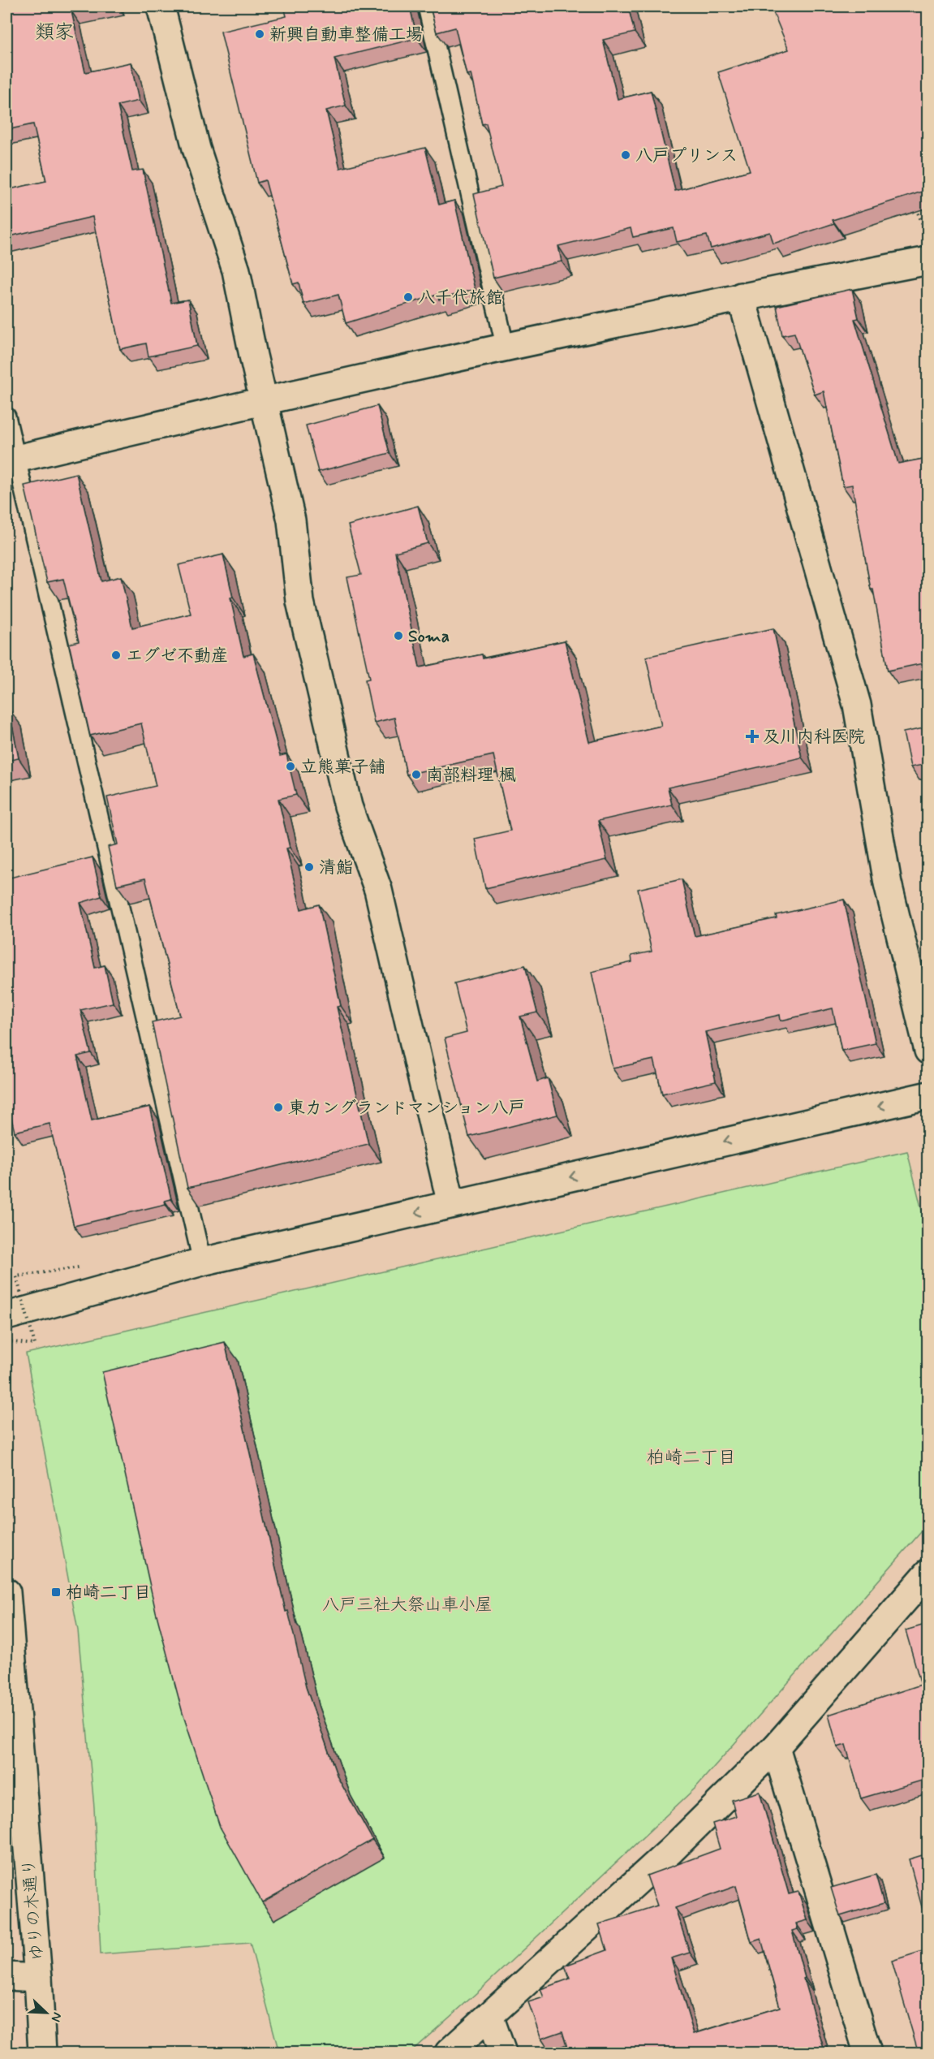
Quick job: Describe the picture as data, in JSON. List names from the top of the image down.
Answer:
{
  "streets": {
    "street": ["ゆりの木通り"]
  },
  "districts": ["類家", "柏崎二丁目"],
  "parks": ["八戸三社大祭山車小屋"],
  "places": {
    "other": [
      "新興自動車整備工場",
      "八戸プリンス",
      "八千代旅館",
      "Soma",
      "エグゼ不動産",
      "立熊菓子舗",
      "南部料理 楓",
      "清鮨",
      "東カングランドマンション八戸"
    ],
    "health": ["及川内科医院"],
    "transit": ["柏崎二丁目"]
  },
  "north": "bottom right"
}
